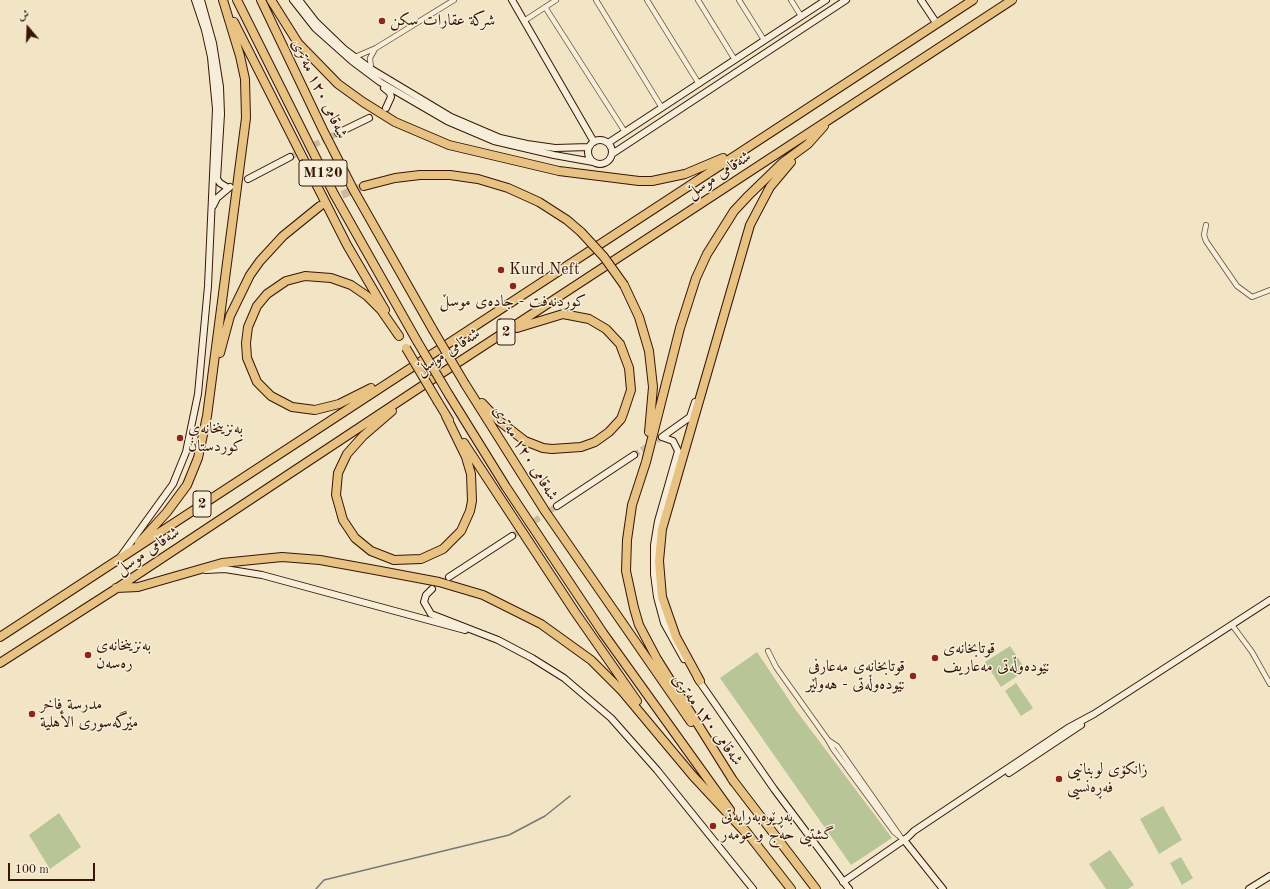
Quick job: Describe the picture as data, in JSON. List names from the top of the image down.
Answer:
{
  "streets": {
    "highway": [
      "شەقامی ١٢٠ مەتری",
      "M120",
      "شەقامی موسڵ",
      "2"
    ]
  },
  "places": [
    "شركة عقارات سكن",
    "Kurd Neft",
    "کوردنەفت - جادەی موسڵ",
    "بەنزینخانەی کوردستان",
    "بەنزینخانەی رەسەن",
    "قوتابخانەی نێودەوڵەتی مەعاریف",
    "قوتابخانەی مەعارفی نێودەوڵەتی - هەولێر",
    "مدرسة فاخر مێرگەسوری الأهلية",
    "زانکۆی لوبنانیی فەڕەنسیی",
    "بەڕێوەبەرایەتی گشتیی حەج و عومەر"
  ],
  "scale_bar": "100 m",
  "north": "top"
}
